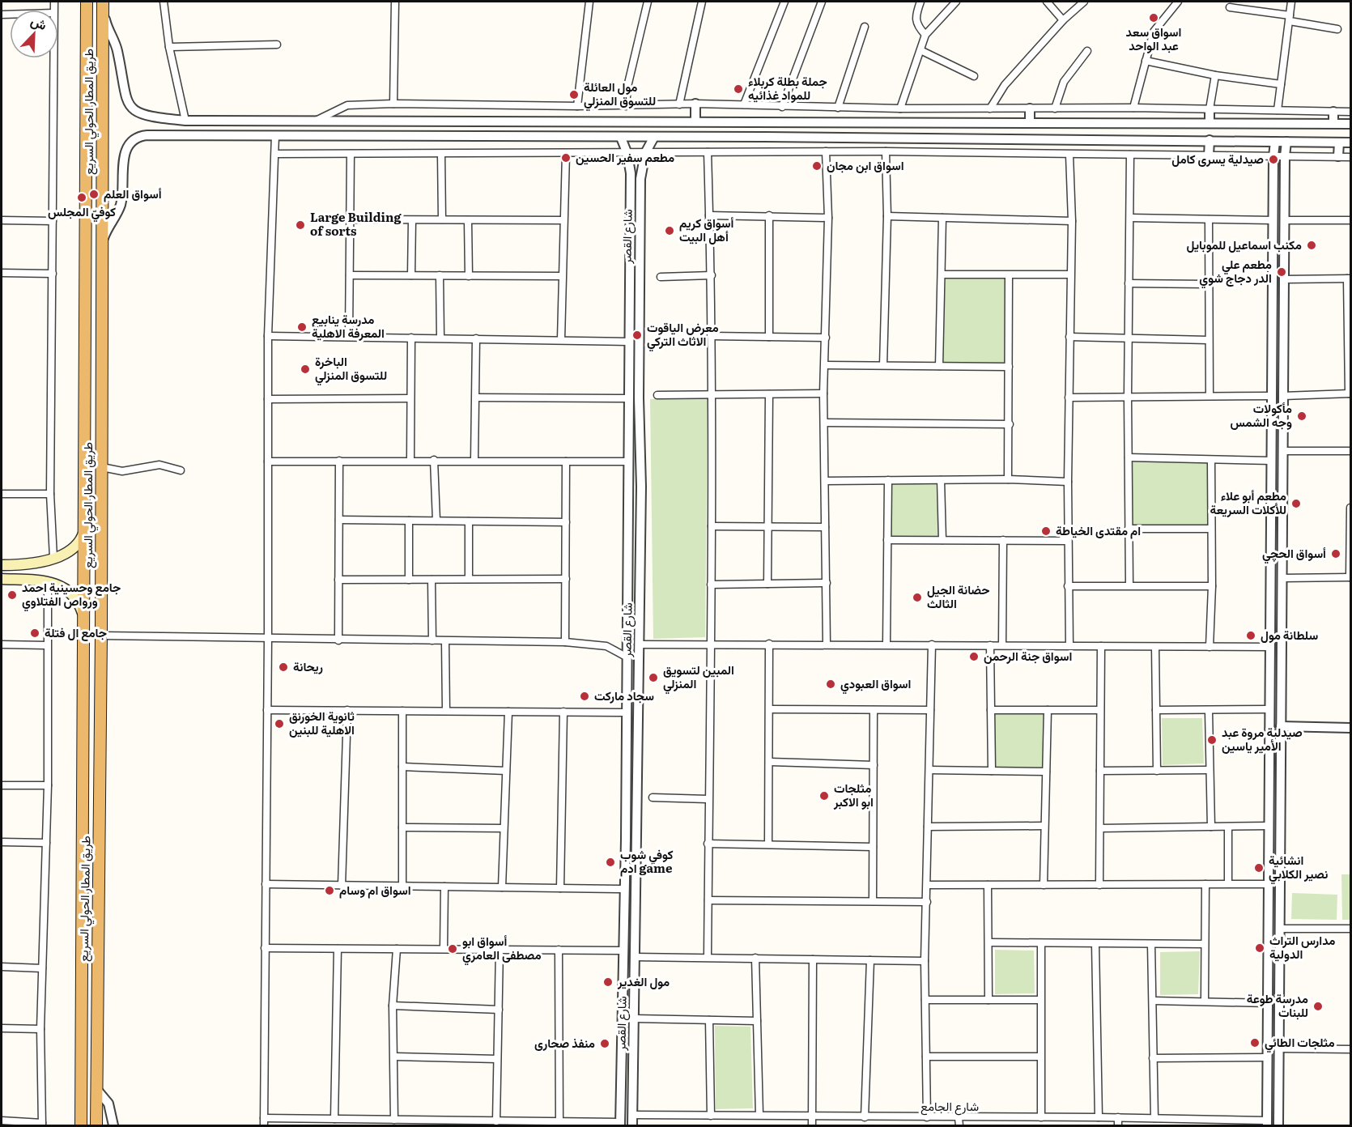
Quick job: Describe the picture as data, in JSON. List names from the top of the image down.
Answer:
{
  "streets": {
    "highway": ["طريق المطار الحولي السريع"],
    "street": ["شارع القصر", "شارع الجامع"]
  },
  "crossings": [
    ["شارع القصر", "شارع الجامع"]
  ],
  "places": [
    "اسواق سعد عبد الواحد",
    "جملة بطلة كربلاء للمواد غذائيه",
    "مول العائلة للتسوق المنزلي",
    "مطعم سفير الحسين",
    "صيدلية يسرى كامل",
    "اسواق ابن مجان",
    "أسواق العلم",
    "كوفيّ المجلس",
    "Large Building of sorts",
    "أسواق كريم أهل البيت",
    "مكنب اسماعيل للموبايل",
    "مطعم علي الدر دجاج شوي",
    "مدرسة ينابيع المعرفة الاهلية",
    "معرض الياقوت الاثاث التركي",
    "الباخرة للتسوق المنزلي",
    "مأكولات وجه الشمس",
    "مطعم أبو علاء للأكلات السريعة",
    "ام مقتدى الخياطة",
    "أسواق الحچي",
    "جامع وحسينية احمد ورواص الفتلاوي",
    "حضانة الجيل الثالث",
    "جامع ال فتلة",
    "سلطانة مول",
    "اسواق جنة الرحمن",
    "ريحانة",
    "المبين لتسويق المنزلي",
    "اسواق العبودي",
    "سجاد ماركت",
    "ثانوية الخورنق الاهلية للبنين",
    "صيدلية مروة عبد الأمير ياسين",
    "مثلجات ابو الاكبر",
    "كوفي شوب ادم game",
    "انشائية نصير الكلابي",
    "اسواق ام وسام",
    "مدارس التراث الدولية",
    "أسواق ابو مصطفى العامري",
    "مول الغدير",
    "مدرسة طوعة للبنات",
    "مثلجات الطائي",
    "منفذ صحارى"
  ],
  "north": "top right"
}
